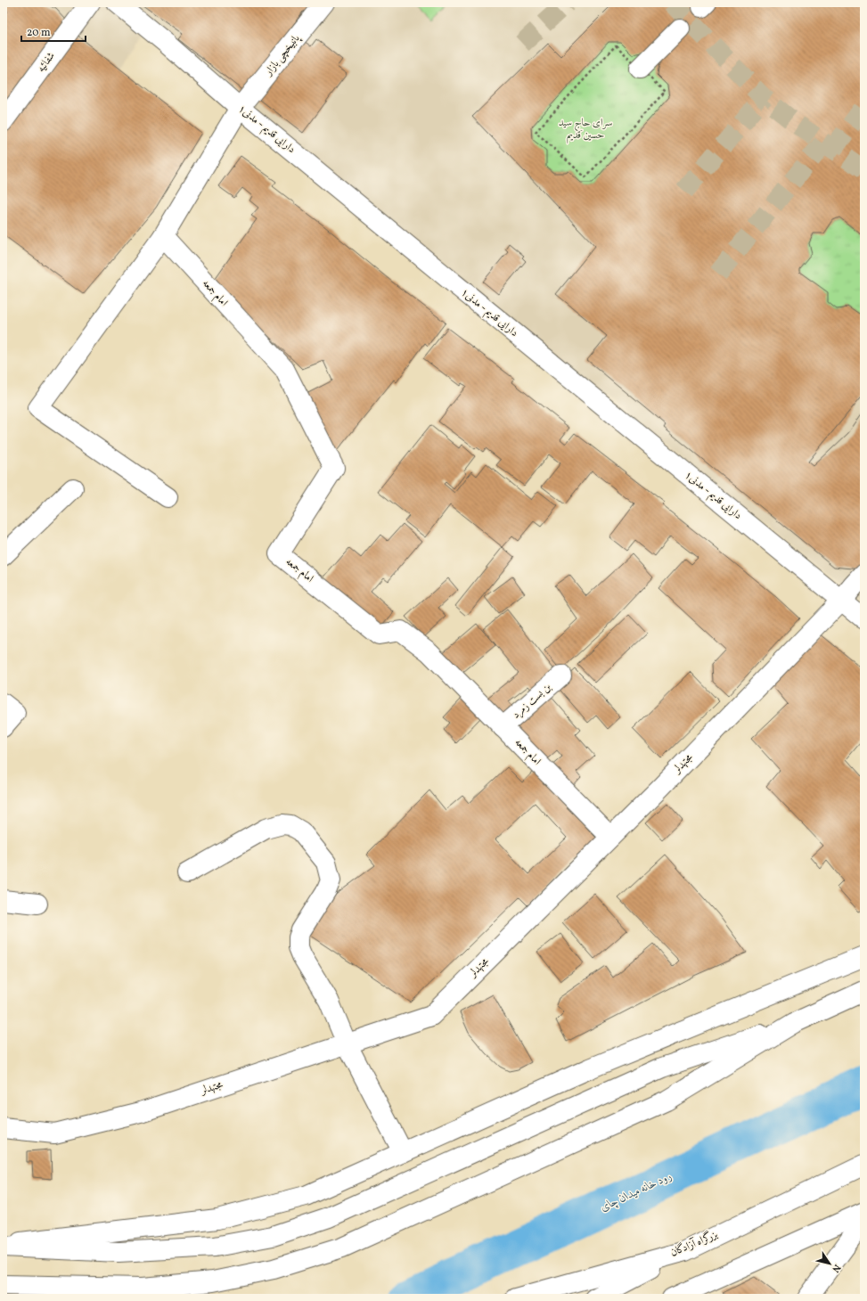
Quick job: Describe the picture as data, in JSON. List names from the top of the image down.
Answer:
{
  "streets": {
    "main road": [
      "پانبیخچی بازار",
      "شفائیه",
      "دارایی قدیم - مدنی۱",
      "امام جمعه",
      "بن بست زمرد",
      "مجتهدلر",
      "بزرگراه آزادگان"
    ]
  },
  "crossings": [
    ["پانبیخچی بازار", "دارایی قدیم - مدنی۱"],
    ["دارایی قدیم - مدنی۱", "مجتهدلر"],
    ["امام جمعه", "بن بست زمرد"],
    ["امام جمعه", "مجتهدلر"]
  ],
  "water": ["رود خانه میدان چای"],
  "parks": ["سرای حاج سید حسین قدیم"],
  "scale_bar": "20 m",
  "north": "bottom right"
}
